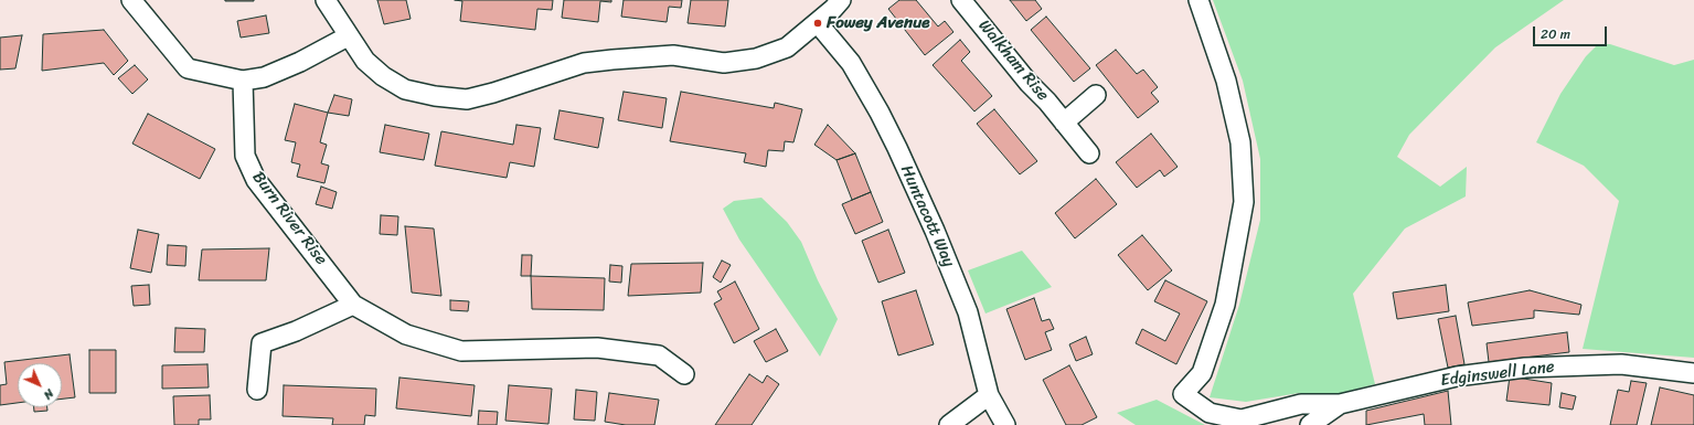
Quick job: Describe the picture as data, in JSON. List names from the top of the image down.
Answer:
{
  "streets": {
    "street": [
      "Walkham Rise",
      "Huntacott Way",
      "Burn River Rise",
      "Edginswell Lane"
    ]
  },
  "places": ["Fowey Avenue"],
  "scale_bar": "20 m",
  "north": "bottom right"
}
